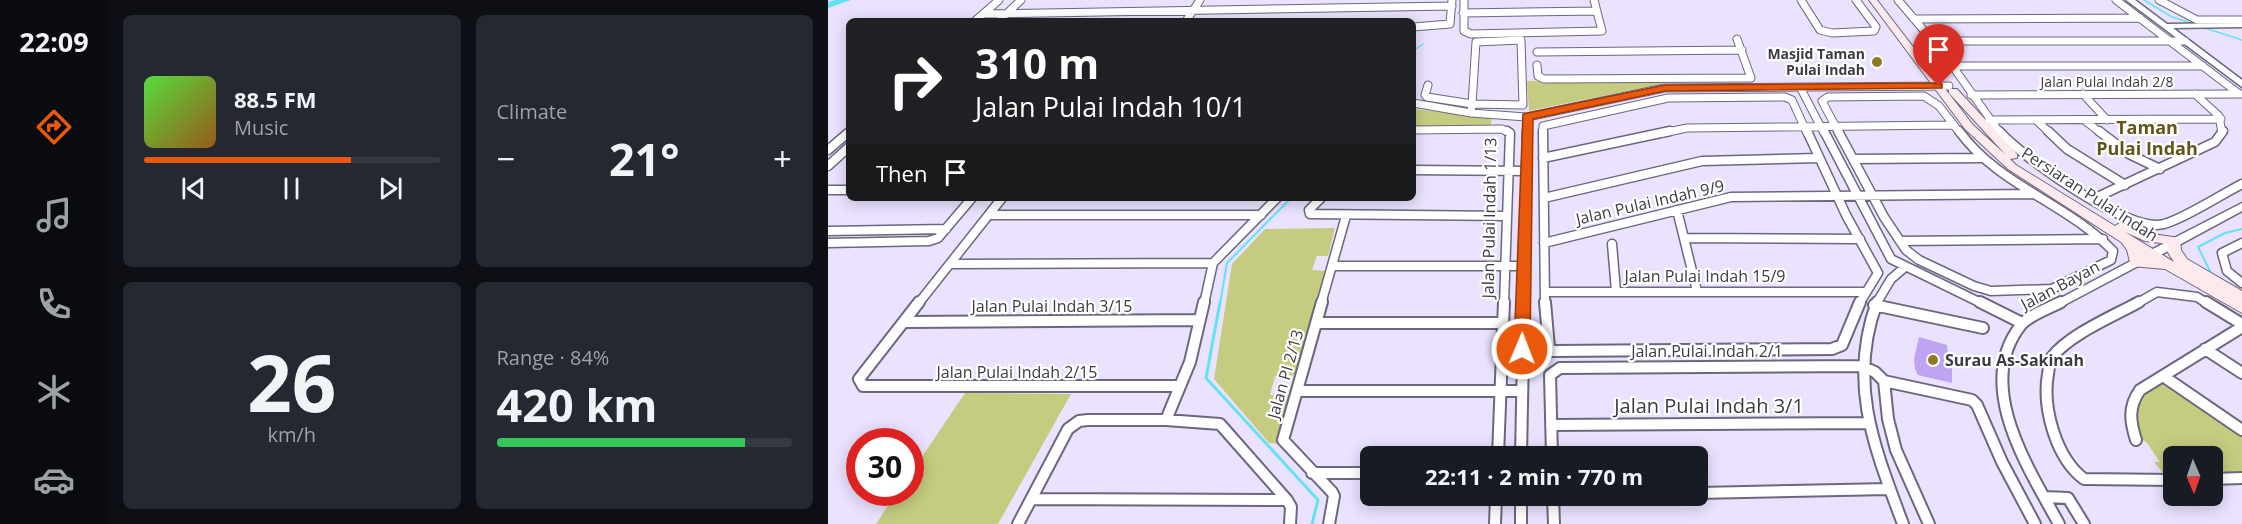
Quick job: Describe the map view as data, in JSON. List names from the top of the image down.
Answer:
{
  "streets": {
    "main road": ["Persiaran Pulai Indah"],
    "street": [
      "Jalan Pulai Indah 2/8",
      "Jalan Pulai Indah 9/9",
      "Jalan Pulai Indah 1/13",
      "Jalan Pulai Indah 15/9",
      "Jalan Bayan",
      "Jalan Pulai Indah 3/15",
      "Jalan Pulai Indah 2/1",
      "Jalan Pulai Indah 2/15",
      "Jalan PI 2/13",
      "Jalan Pulai Indah 3/1"
    ]
  },
  "crossings": [
    ["Persiaran Pulai Indah", "Jalan Bayan"],
    ["Jalan Pulai Indah 3/15", "Jalan Pulai Indah 2/15"],
    ["Jalan Pulai Indah 2/1", "Jalan Pulai Indah 3/1"]
  ],
  "districts": ["Taman Pulai Indah"],
  "places": ["Masjid Taman Pulai Indah", "Surau As-Sakinah"],
  "north": "bottom",
  "page": {
    "tabs": "22:09",
    "tile": [
      "Climate",
      ["26", "km/h"],
      ["Range · 84%", "420 km"]
    ],
    "turn": ["310 m", "Jalan Pulai Indah 10/1"],
    "song": ["88.5 FM", "Music"],
    "heat": ["−", "21°", "+"],
    "then": "Then",
    "limit": "30",
    "trip": "22:11 · 2 min · 770 m"
  }
}
